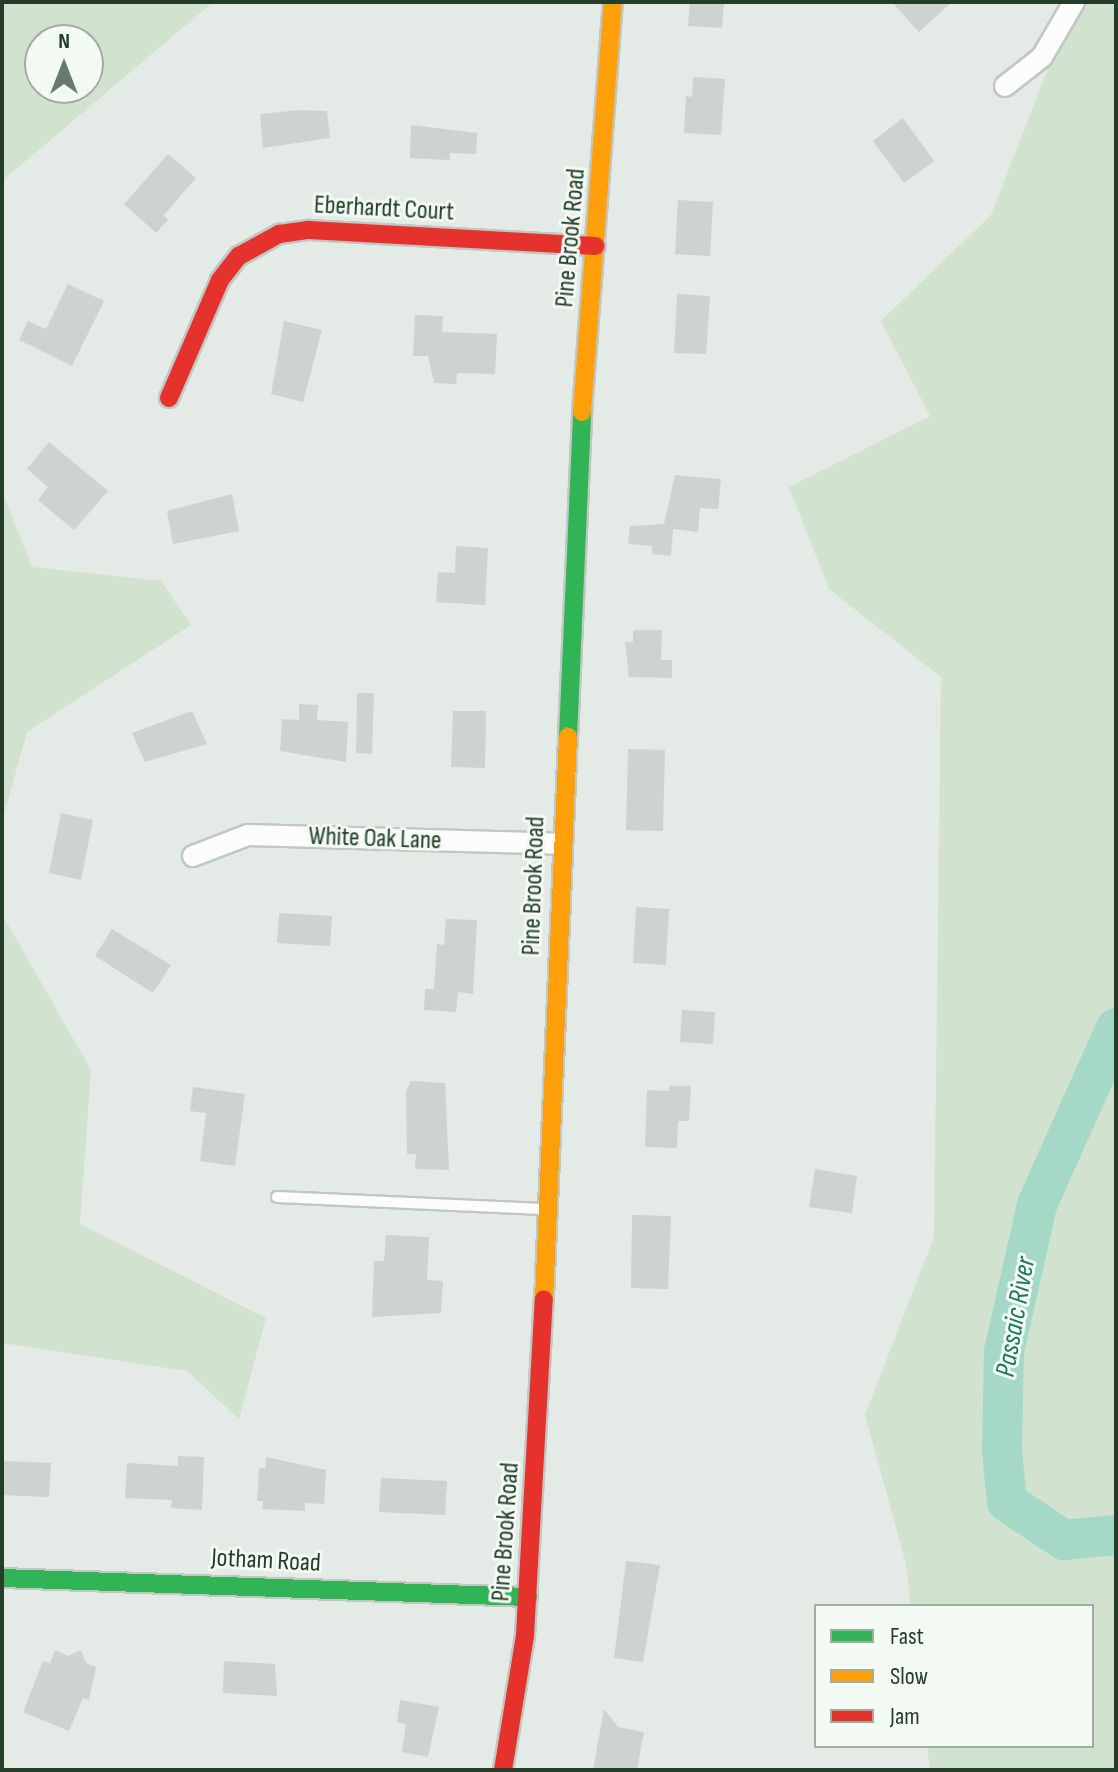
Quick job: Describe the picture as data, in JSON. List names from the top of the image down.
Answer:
{
  "streets": {
    "street": [
      "Eberhardt Court",
      "Pine Brook Road",
      "White Oak Lane",
      "Jotham Road"
    ]
  },
  "crossings": [
    ["Eberhardt Court", "Pine Brook Road"],
    ["Pine Brook Road", "White Oak Lane"],
    ["Pine Brook Road", "Jotham Road"]
  ],
  "water": ["Passaic River"],
  "legend": ["Fast", "Slow", "Jam"],
  "north": "top"
}
